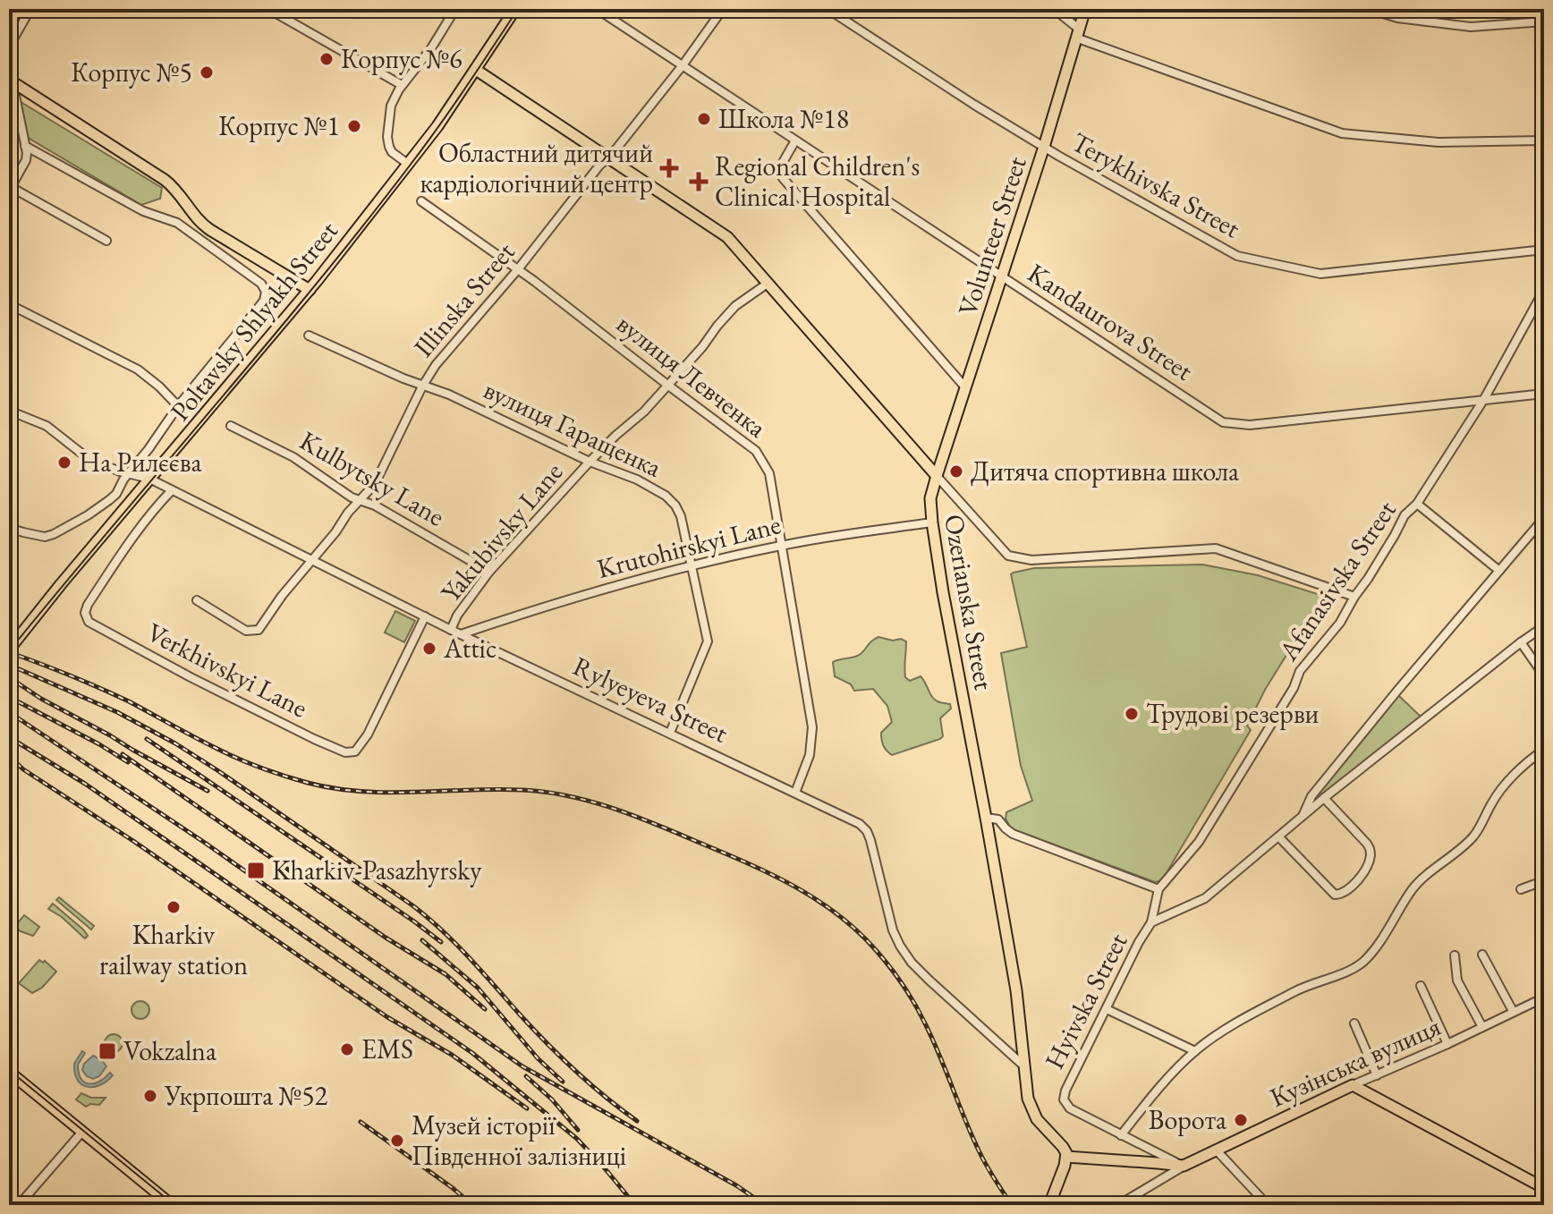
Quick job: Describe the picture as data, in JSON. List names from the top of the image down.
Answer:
{
  "streets": {
    "main road": [
      "Volunteer Street",
      "Poltavsky Shlyakh Street",
      "Ozerianska Street",
      "Кузінська вулиця"
    ],
    "street": [
      "Terykhivska Street",
      "Illinska Street",
      "Kandaurova Street",
      "вулиця Левченка",
      "вулиця Гаращенка",
      "Kulbytsky Lane",
      "Yakubivsky Lane",
      "Krutohirskyi Lane",
      "Afanasivska Street",
      "Verkhivskyi Lane",
      "Rylyeyeva Street",
      "Hyivska Street"
    ]
  },
  "crossings": [
    ["Terykhivska Street", "Volunteer Street"],
    ["Volunteer Street", "Kandaurova Street"],
    ["Volunteer Street", "Ozerianska Street"],
    ["Illinska Street", "Kandaurova Street"],
    ["Illinska Street", "вулиця Левченка"],
    ["Illinska Street", "вулиця Гаращенка"],
    ["Illinska Street", "Kulbytsky Lane"],
    ["Illinska Street", "Rylyeyeva Street"],
    ["Poltavsky Shlyakh Street", "Rylyeyeva Street"],
    ["Kandaurova Street", "Afanasivska Street"],
    ["вулиця Левченка", "Yakubivsky Lane"],
    ["вулиця Левченка", "Krutohirskyi Lane"],
    ["вулиця Левченка", "Rylyeyeva Street"],
    ["вулиця Гаращенка", "Yakubivsky Lane"],
    ["вулиця Гаращенка", "Krutohirskyi Lane"],
    ["вулиця Гаращенка", "Rylyeyeva Street"],
    ["Kulbytsky Lane", "Yakubivsky Lane"],
    ["Yakubivsky Lane", "Rylyeyeva Street"],
    ["Krutohirskyi Lane", "Ozerianska Street"],
    ["Krutohirskyi Lane", "Rylyeyeva Street"],
    ["Afanasivska Street", "Hyivska Street"],
    ["Ozerianska Street", "Rylyeyeva Street"],
    ["Verkhivskyi Lane", "Rylyeyeva Street"]
  ],
  "places": {
    "other": [
      "Корпус №6",
      "Корпус №5",
      "Школа №18",
      "Корпус №1",
      "На Рилєєва",
      "Дитяча спортивна школа",
      "Attic",
      "Трудові резерви",
      "Kharkiv railway station",
      "EMS",
      "Укрпошта №52",
      "Ворота",
      "Музей історії Південної залізниці"
    ],
    "health": ["Областний дитячий кардіологічний центр", "Regional Children's Clinical Hospital"],
    "transit": ["Kharkіv-Pasazhyrsky", "Vokzalna"]
  }
}
